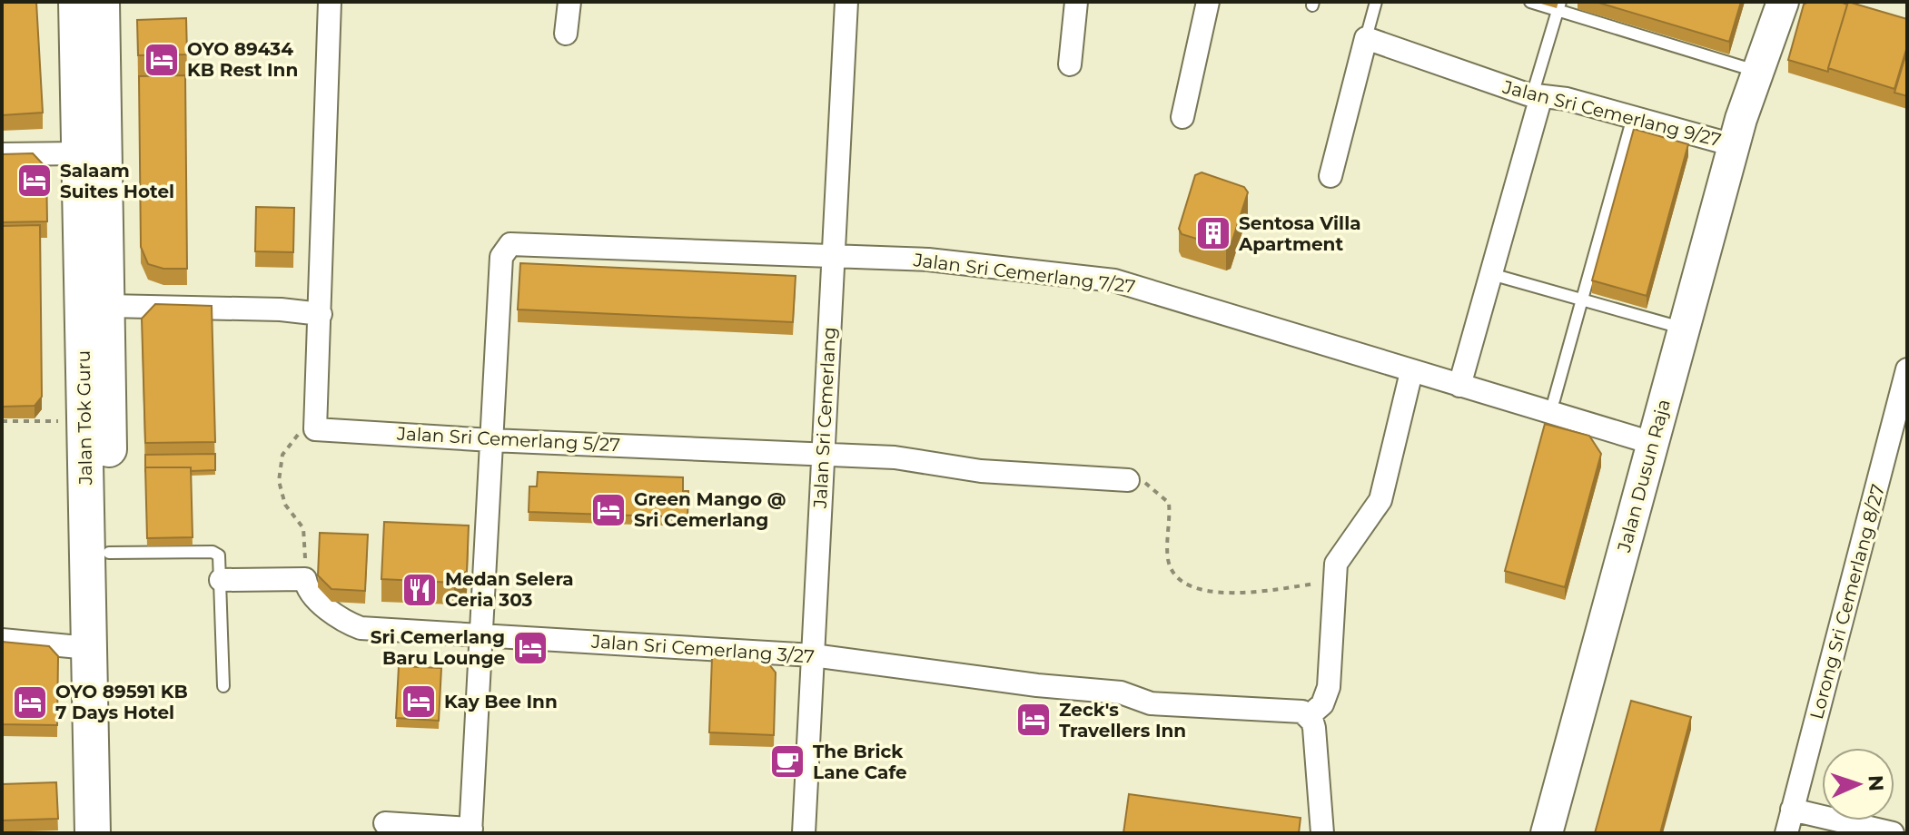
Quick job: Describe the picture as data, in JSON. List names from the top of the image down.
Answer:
{
  "streets": {
    "main road": ["Jalan Tok Guru"],
    "street": [
      "Jalan Sri Cemerlang 9/27",
      "Jalan Sri Cemerlang 7/27",
      "Jalan Sri Cemerlang",
      "Jalan Sri Cemerlang 5/27",
      "Jalan Dusun Raja",
      "Lorong Sri Cemerlang 8/27",
      "Jalan Sri Cemerlang 3/27"
    ]
  },
  "crossings": [
    ["Jalan Sri Cemerlang 9/27", "Jalan Dusun Raja"],
    ["Jalan Sri Cemerlang 7/27", "Jalan Sri Cemerlang"],
    ["Jalan Sri Cemerlang 7/27", "Jalan Sri Cemerlang 5/27"],
    ["Jalan Sri Cemerlang 7/27", "Jalan Dusun Raja"],
    ["Jalan Sri Cemerlang", "Jalan Sri Cemerlang 5/27"],
    ["Jalan Sri Cemerlang", "Jalan Sri Cemerlang 3/27"]
  ],
  "places": {
    "hotel": [
      "OYO 89434 KB Rest Inn",
      "Salaam Suites Hotel",
      "Green Mango @ Sri Cemerlang",
      "Sri Cemerlang Baru Lounge",
      "Kay Bee Inn",
      "OYO 89591 KB 7 Days Hotel",
      "Zeck's Travellers Inn"
    ],
    "building": ["Sentosa Villa Apartment"],
    "restaurant": ["Medan Selera Ceria 303"],
    "cafe": ["The Brick Lane Cafe"]
  },
  "north": "right"
}
